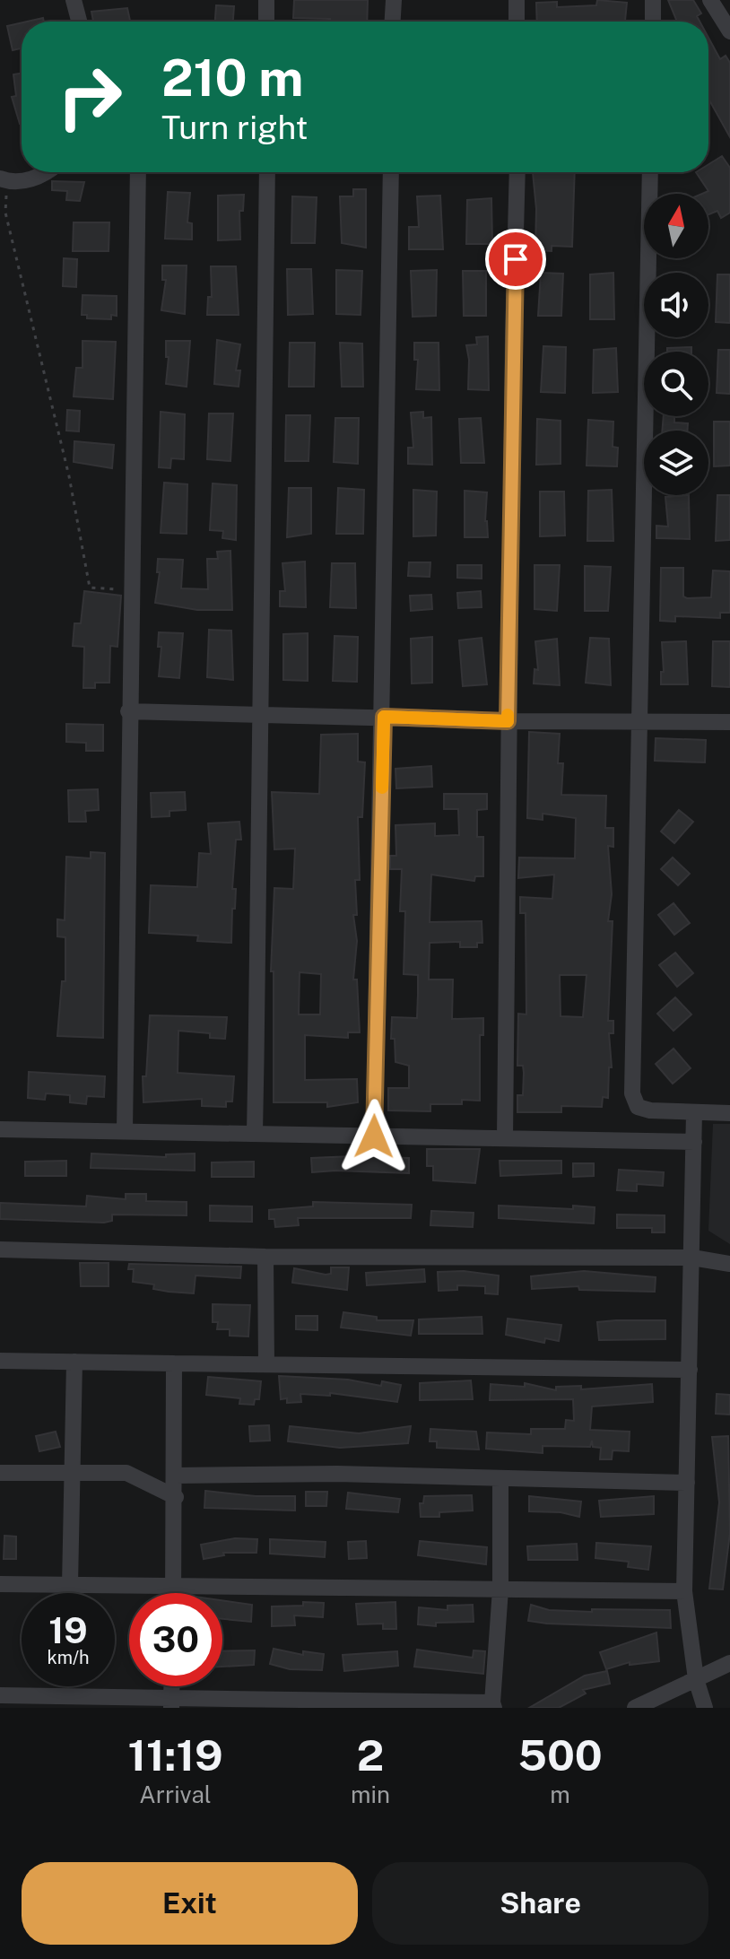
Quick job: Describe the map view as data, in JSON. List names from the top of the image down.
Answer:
{
  "north": "top",
  "page": {
    "turn": ["210 m", "Turn right"],
    "speed": "19 km/h",
    "limit": "30",
    "eta": [
      "11:19",
      "Arrival",
      "2",
      "min",
      "500",
      "m"
    ],
    "buttons": ["Exit", "Share"]
  }
}
